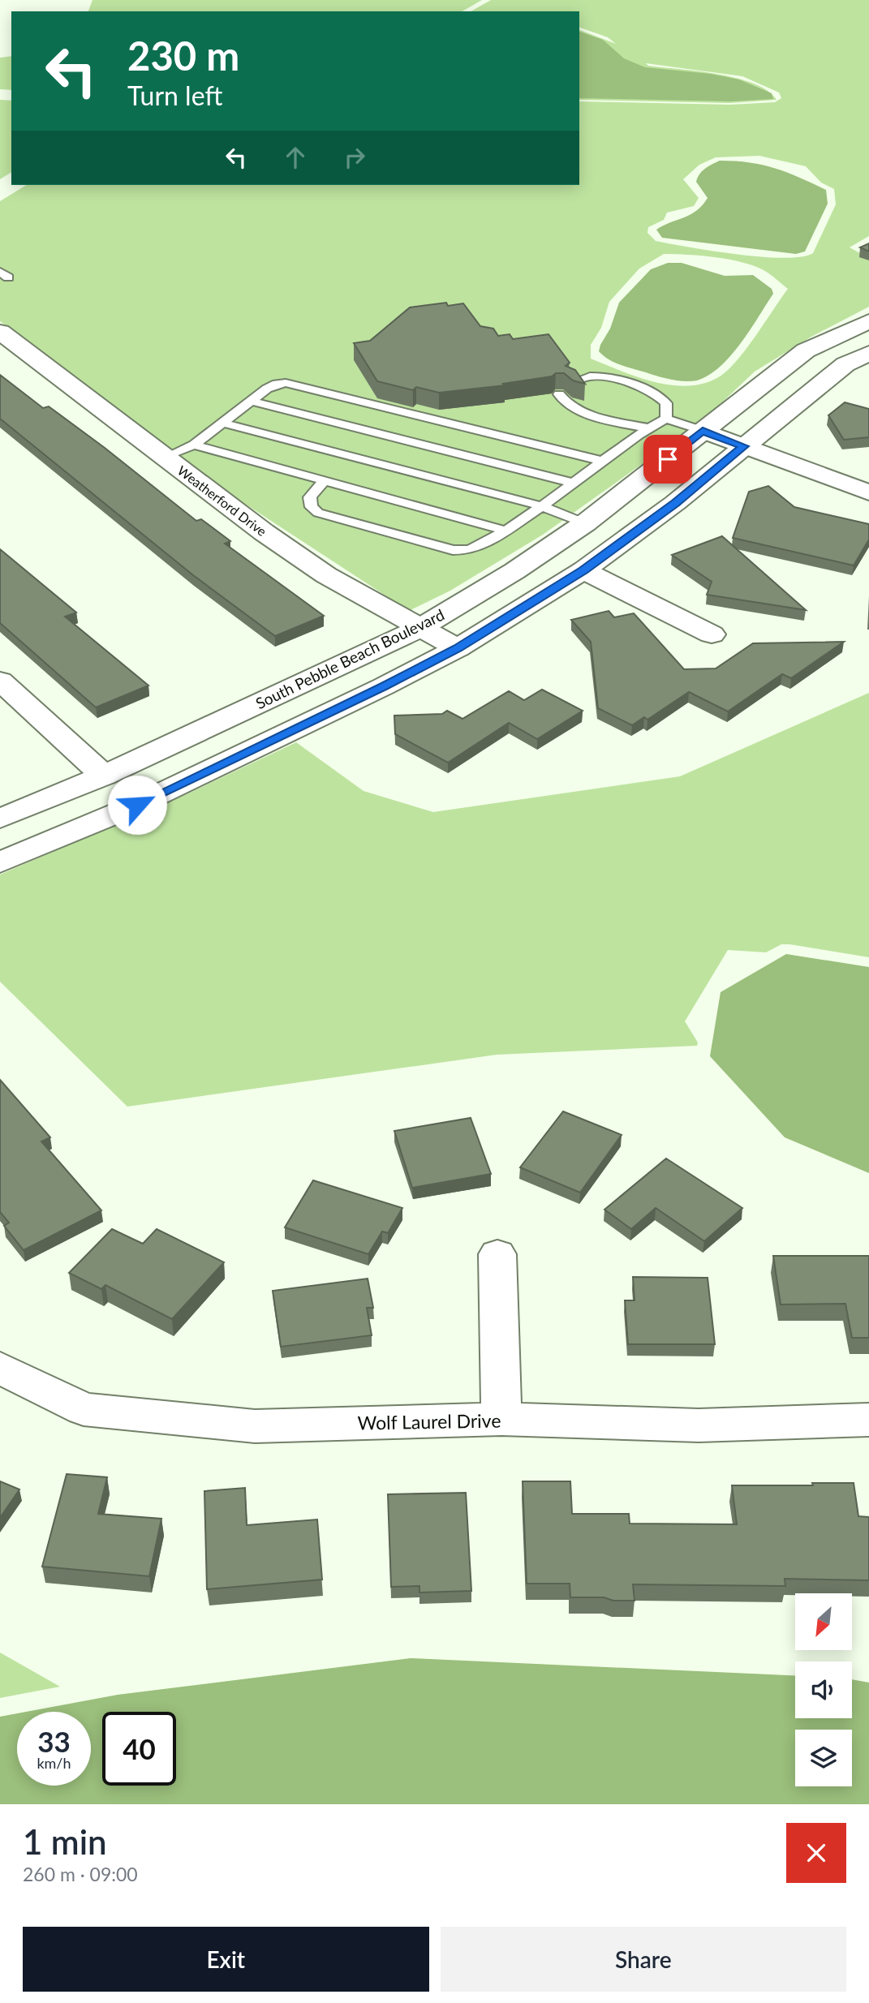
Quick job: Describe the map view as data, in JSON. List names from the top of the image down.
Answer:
{
  "streets": {
    "street": ["Weatherford Drive", "South Pebble Beach Boulevard", "Wolf Laurel Drive"]
  },
  "crossings": [
    ["Weatherford Drive", "South Pebble Beach Boulevard"]
  ],
  "north": "bottom left",
  "page": {
    "turn": ["230 m", "Turn left"],
    "speed": "33 km/h",
    "limit": "40",
    "heading": ["1 min", "260 m · 09:00"],
    "buttons": ["Exit", "Share"]
  }
}
